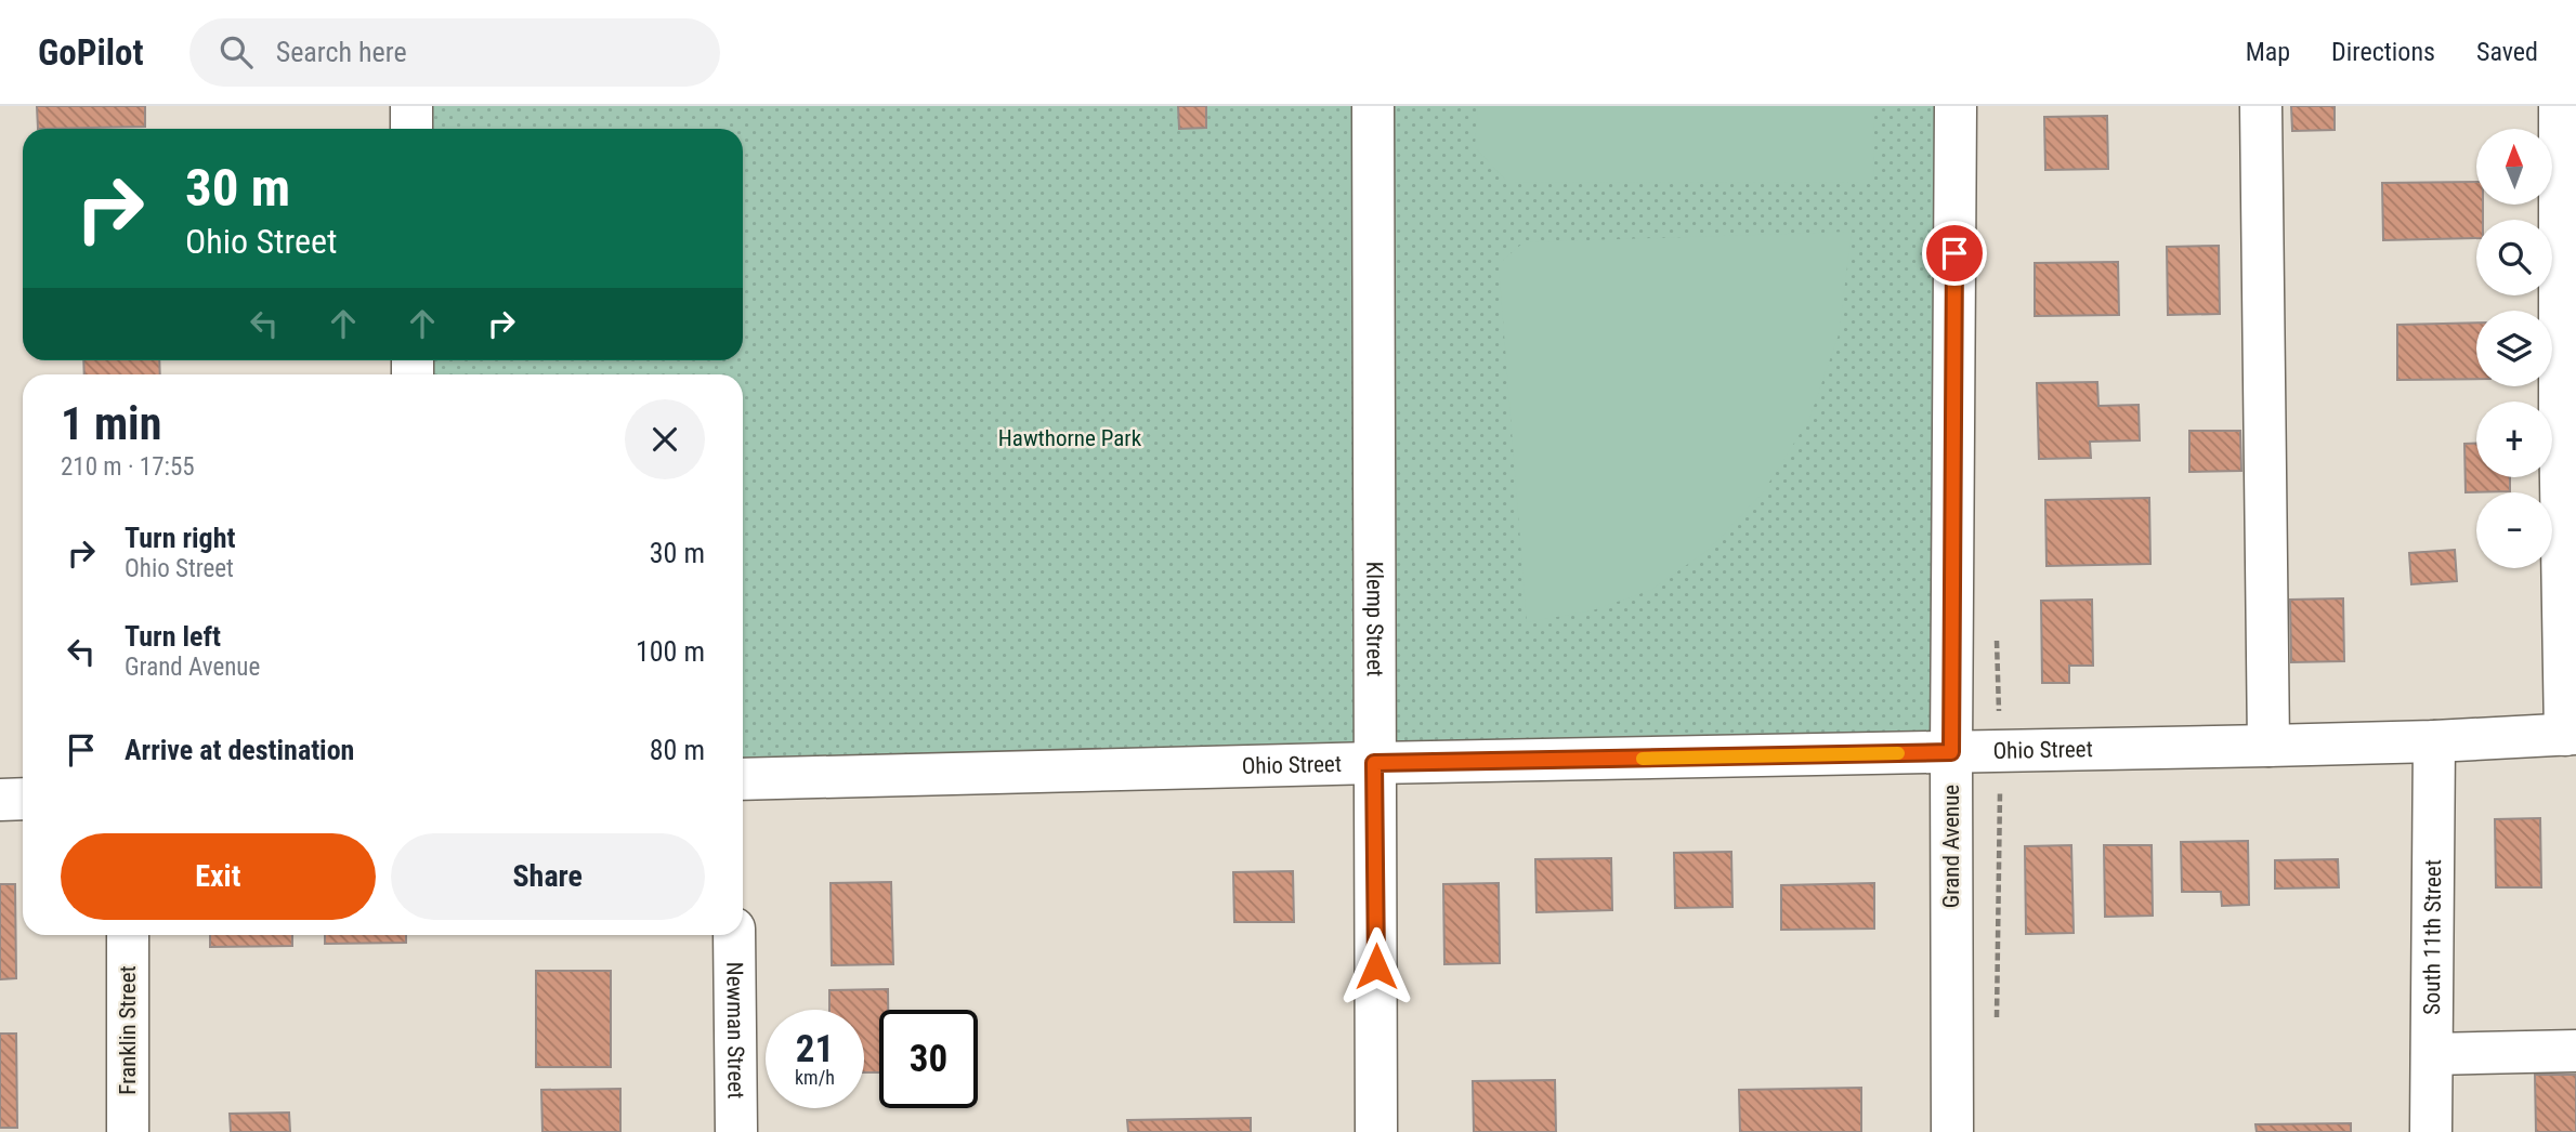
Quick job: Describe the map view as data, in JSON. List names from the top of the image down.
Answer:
{
  "streets": {
    "street": [
      "Klemp Street",
      "Ohio Street",
      "Grand Avenue",
      "South 11th Street",
      "Franklin Street",
      "Newman Street"
    ]
  },
  "crossings": [
    ["Klemp Street", "Ohio Street"],
    ["Ohio Street", "Grand Avenue"],
    ["Ohio Street", "South 11th Street"]
  ],
  "parks": ["Hawthorne Park"],
  "north": "top",
  "page": {
    "header": "GoPilot",
    "search": "Search here",
    "nav": ["Map", "Directions", "Saved"],
    "map_buttons": ["+", "−"],
    "turn": ["30 m", "Ohio Street"],
    "heading": ["1 min", "210 m · 17:55"],
    "list": [
      {
        "name": "Turn right",
        "note": "Ohio Street",
        "value": "30 m"
      },
      {
        "name": "Turn left",
        "note": "Grand Avenue",
        "value": "100 m"
      },
      {
        "name": "Arrive at destination",
        "value": "80 m"
      }
    ],
    "buttons": ["Exit", "Share"],
    "speed": "21 km/h",
    "limit": "30"
  }
}
